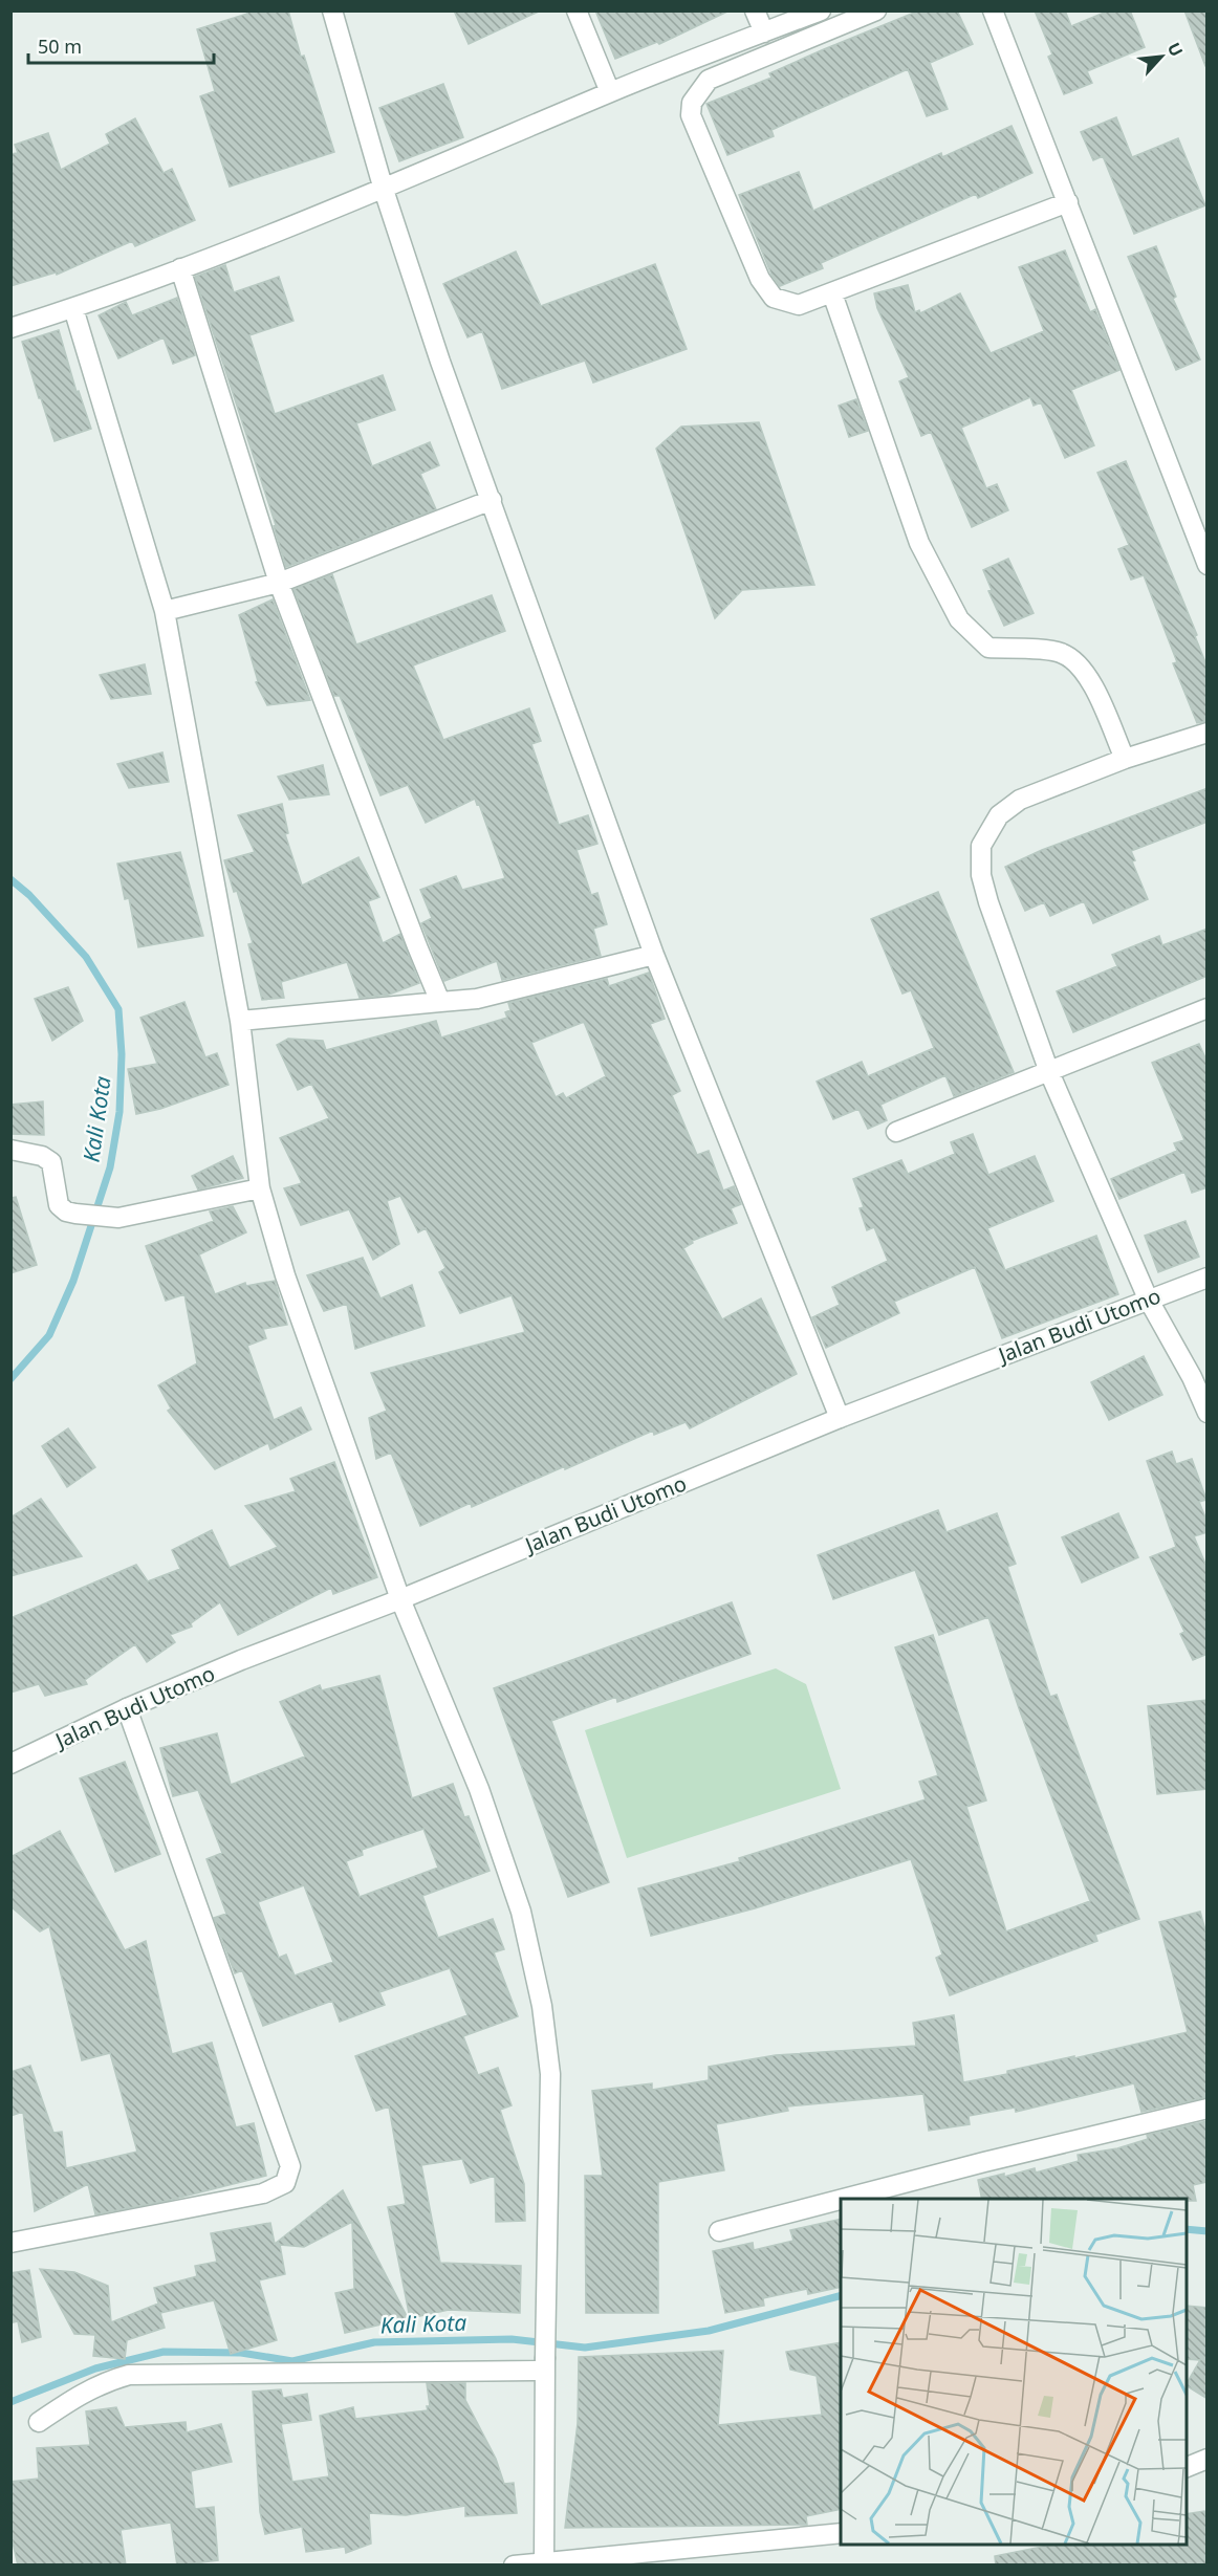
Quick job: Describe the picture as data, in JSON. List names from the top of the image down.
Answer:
{
  "streets": {
    "street": ["Jalan Budi Utomo"]
  },
  "water": ["Kali Kota"],
  "scale_bar": "50 m",
  "north": "top right"
}
